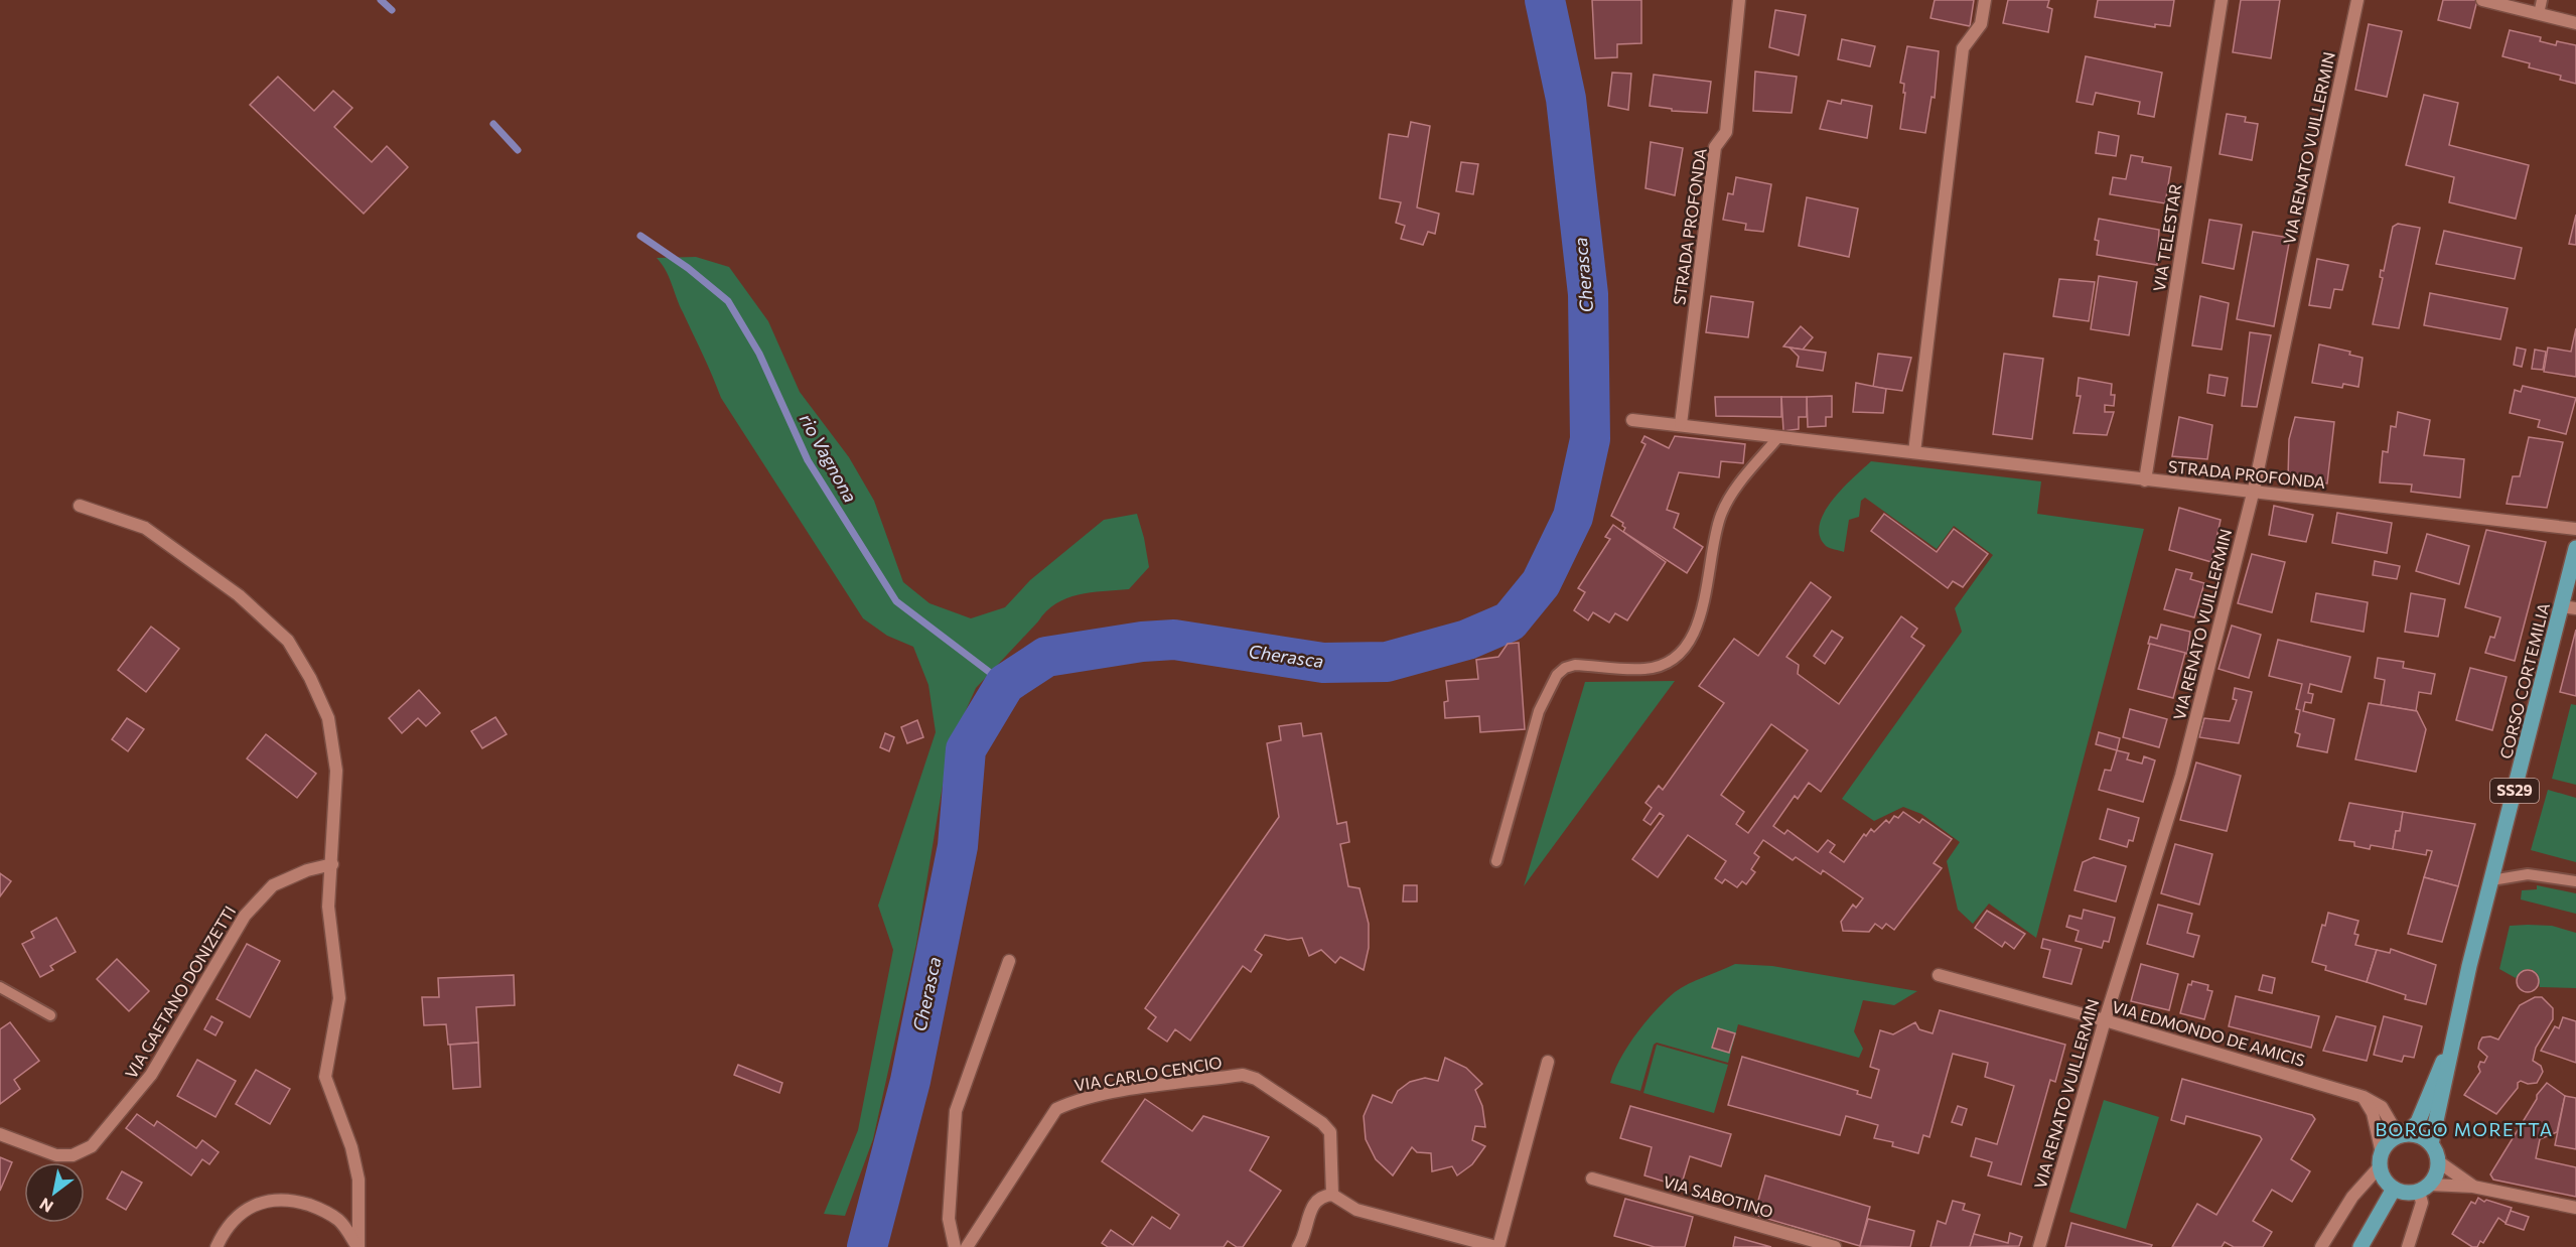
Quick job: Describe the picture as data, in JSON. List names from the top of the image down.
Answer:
{
  "streets": {
    "main road": ["CORSO CORTEMILIA", "SS29"],
    "street": [
      "VIA RENATO VUILLERMIN",
      "STRADA PROFONDA",
      "VIA TELESTAR",
      "VIA GAETANO DONIZETTI",
      "VIA EDMONDO DE AMICIS",
      "VIA CARLO CENCIO",
      "VIA SABOTINO"
    ]
  },
  "crossings": [
    ["VIA RENATO VUILLERMIN", "STRADA PROFONDA"],
    ["VIA RENATO VUILLERMIN", "VIA EDMONDO DE AMICIS"],
    ["STRADA PROFONDA", "VIA TELESTAR"],
    ["CORSO CORTEMILIA", "VIA EDMONDO DE AMICIS"]
  ],
  "districts": ["BORGO MORETTA"],
  "water": ["Cherasca", "rio Vagnona"],
  "north": "bottom left"
}
